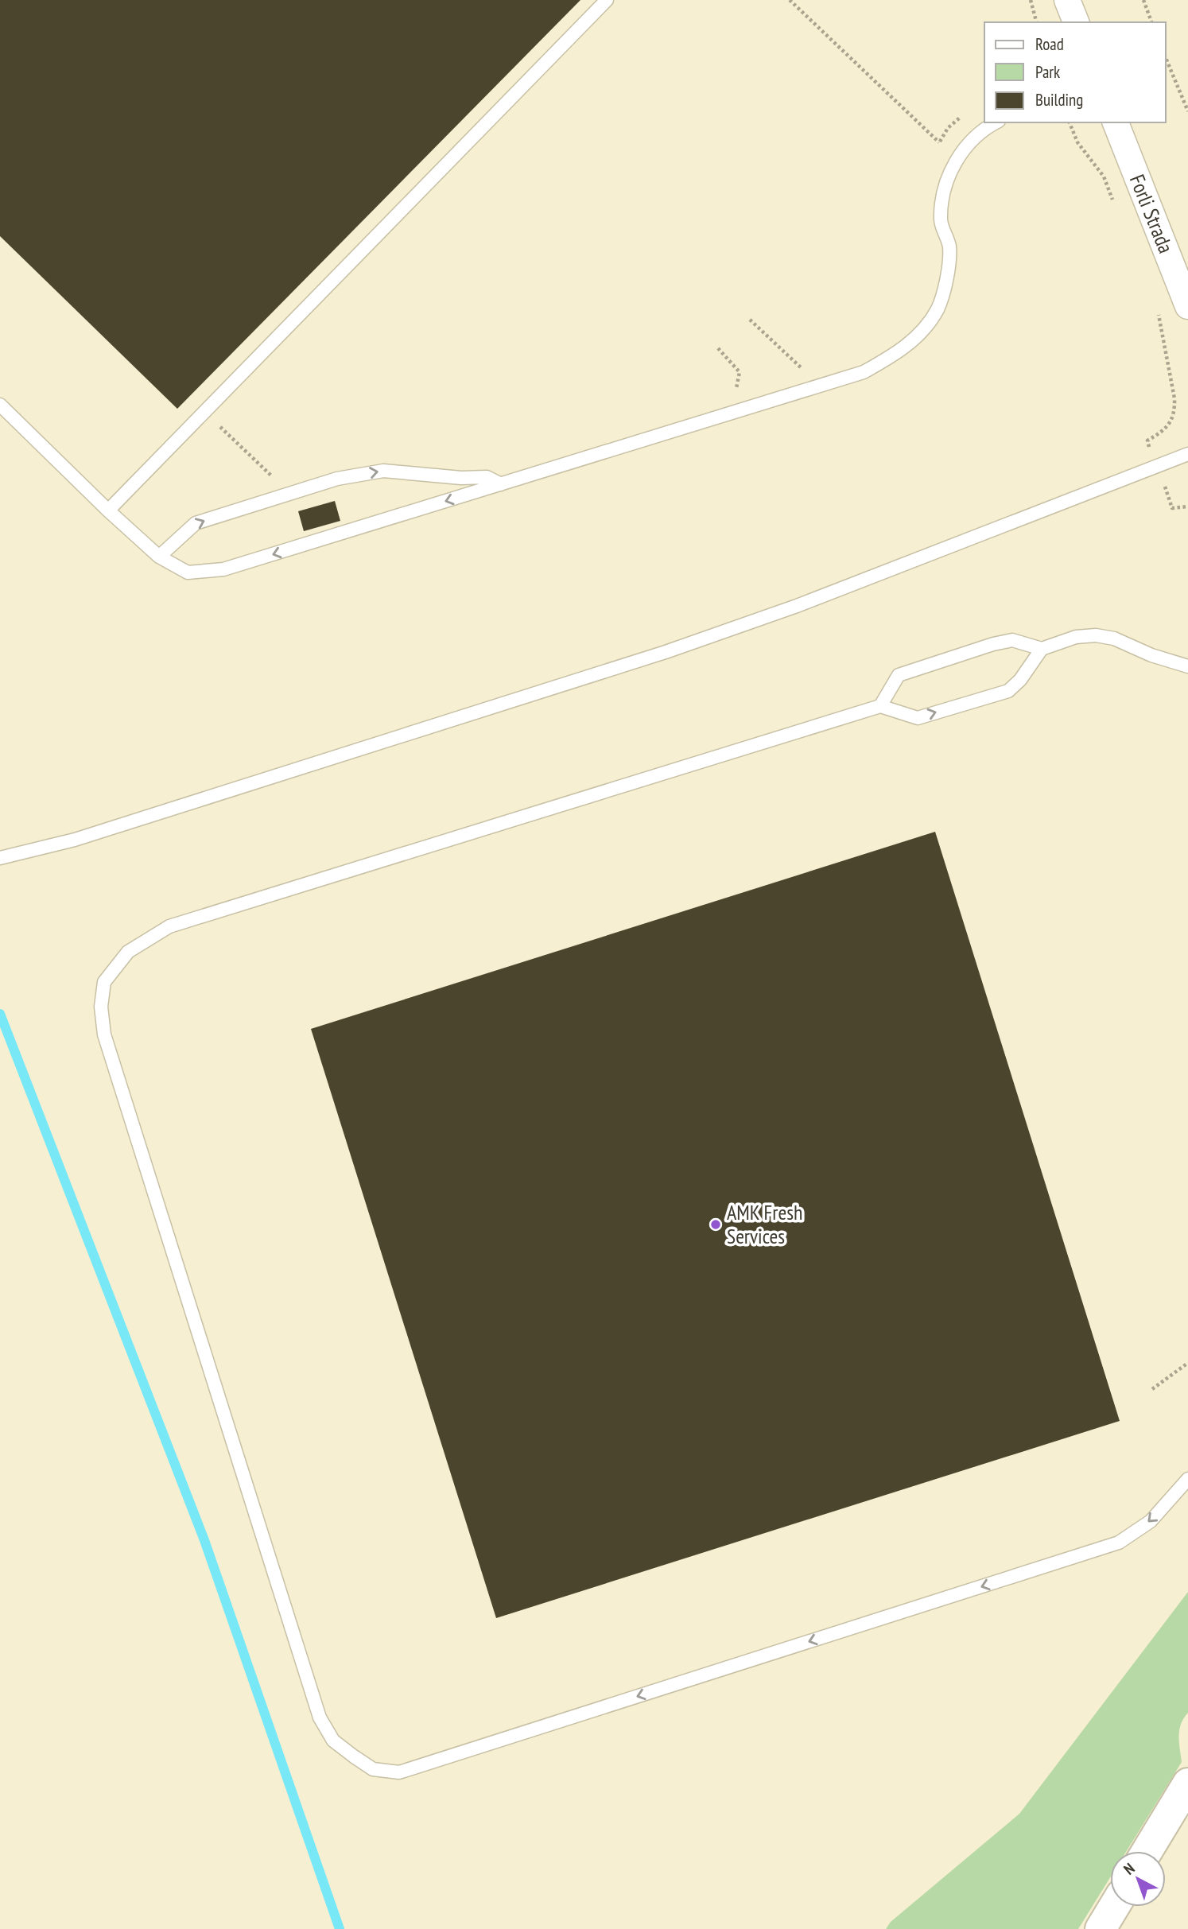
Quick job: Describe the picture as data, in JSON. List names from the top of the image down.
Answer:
{
  "streets": {
    "street": ["Forli Strada"]
  },
  "places": ["AMK Fresh Services"],
  "legend": ["Road", "Park", "Building"],
  "north": "top left"
}
